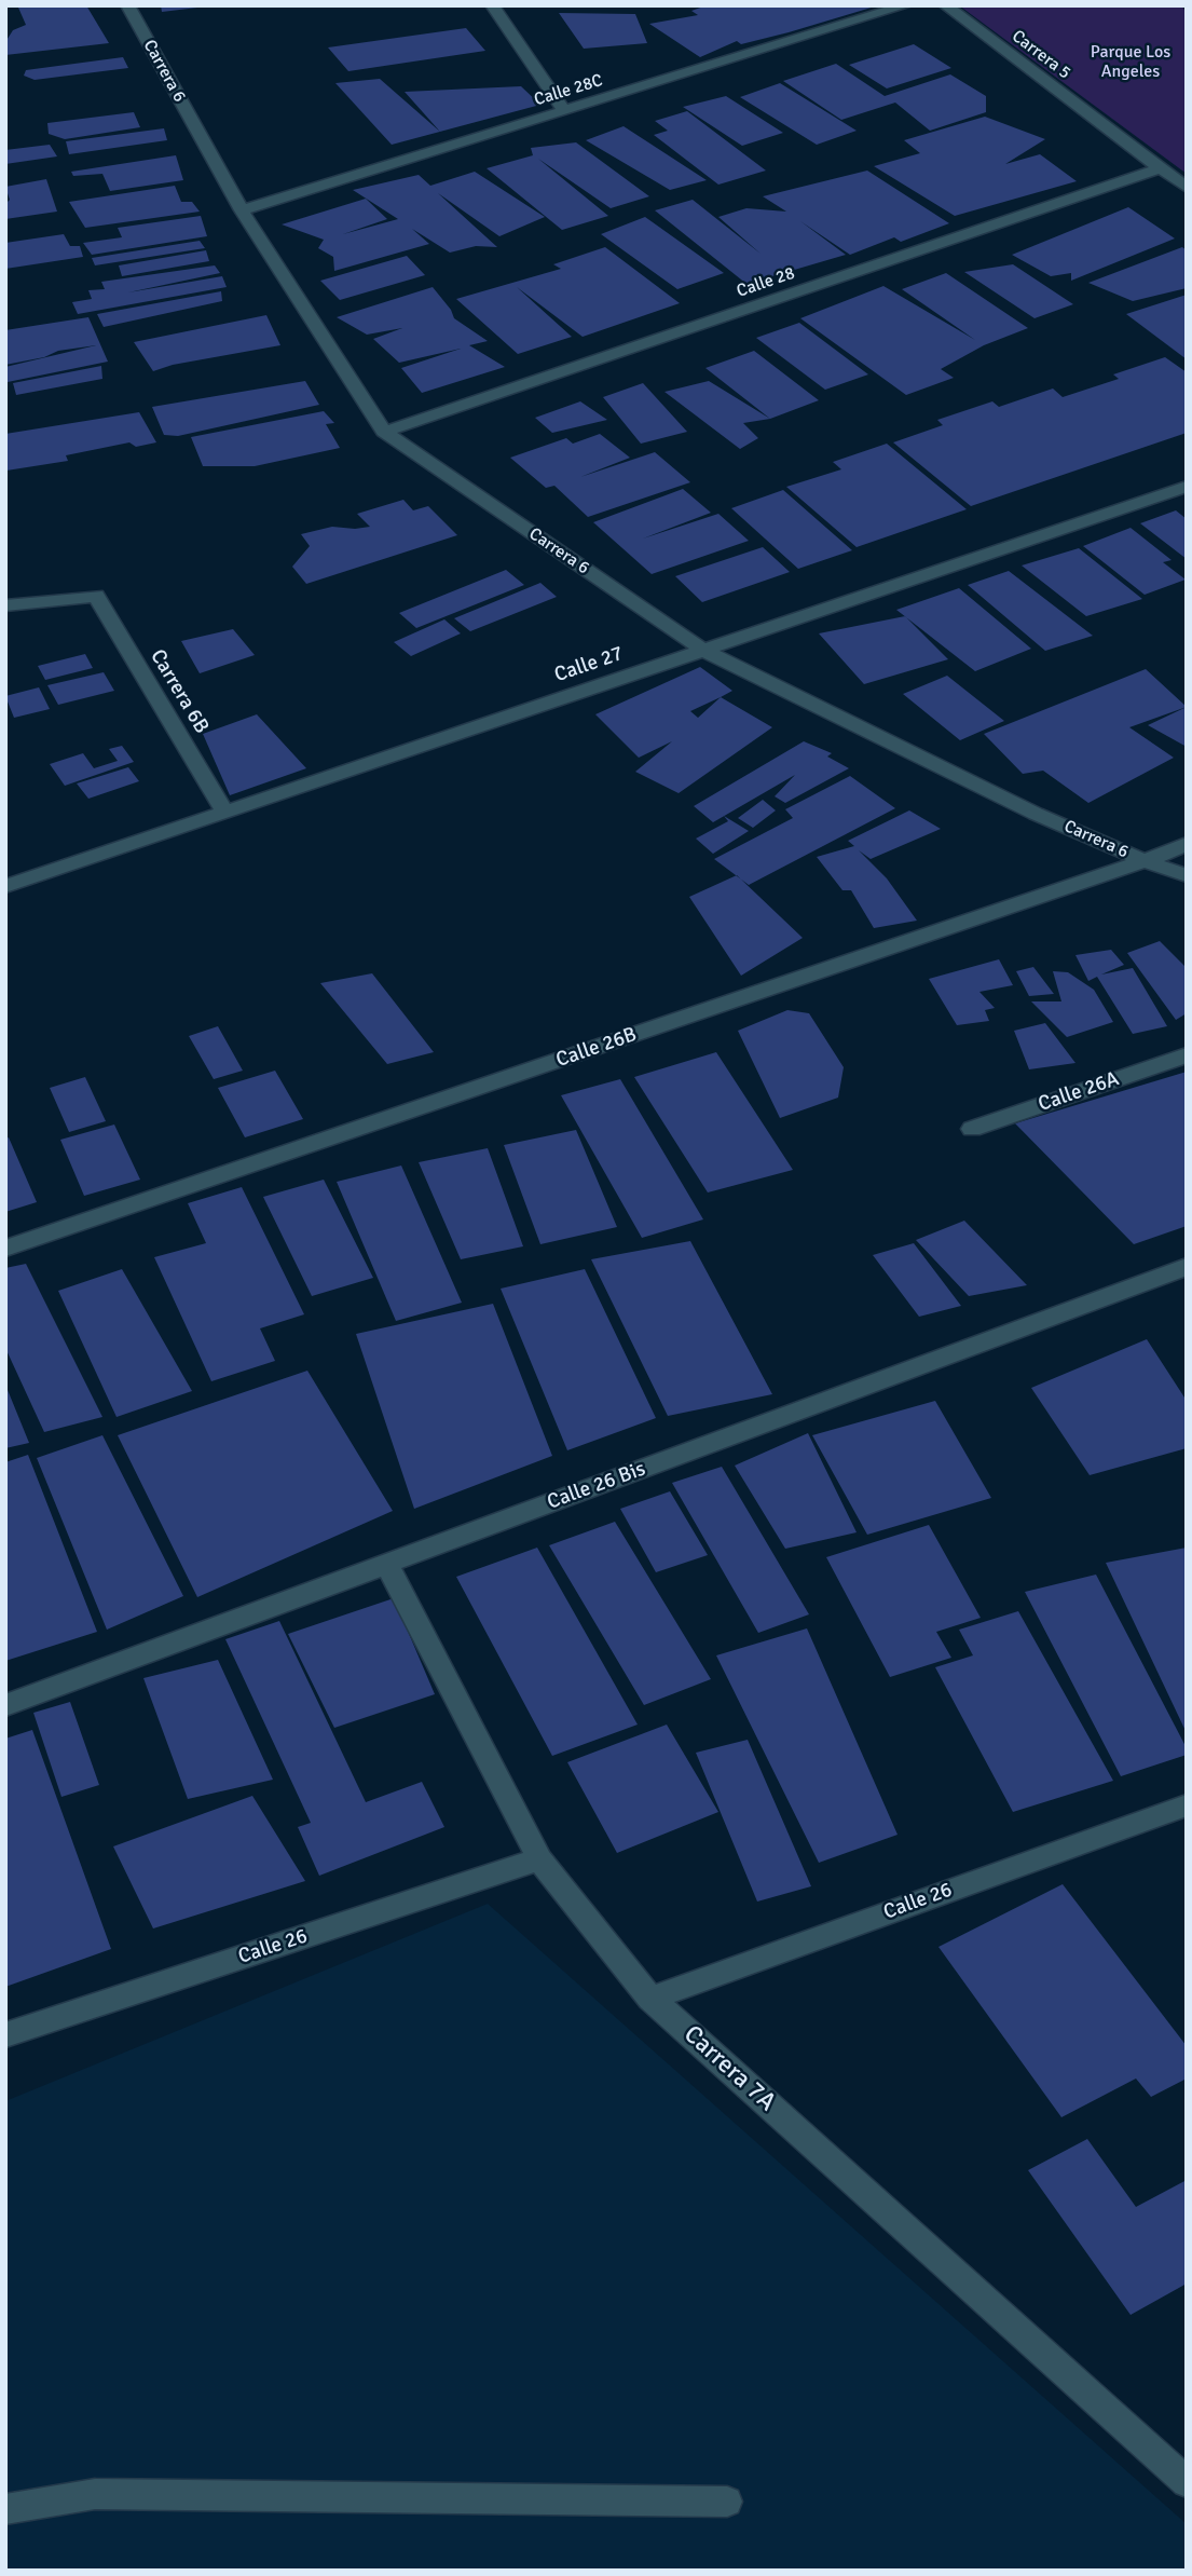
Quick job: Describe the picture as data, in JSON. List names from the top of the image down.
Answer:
{
  "streets": {
    "street": [
      "Carrera 5",
      "Carrera 6",
      "Calle 28C",
      "Calle 28",
      "Calle 27",
      "Carrera 6B",
      "Calle 26B",
      "Calle 26A",
      "Calle 26 Bis",
      "Calle 26",
      "Carrera 7A"
    ]
  },
  "crossings": [
    ["Carrera 5", "Calle 28"],
    ["Carrera 6", "Calle 28C"],
    ["Carrera 6", "Calle 28"],
    ["Carrera 6", "Calle 27"],
    ["Carrera 6", "Calle 26B"],
    ["Calle 27", "Carrera 6B"],
    ["Calle 26 Bis", "Carrera 7A"],
    ["Calle 26", "Carrera 7A"]
  ],
  "parks": ["Parque Los Angeles"]
}
